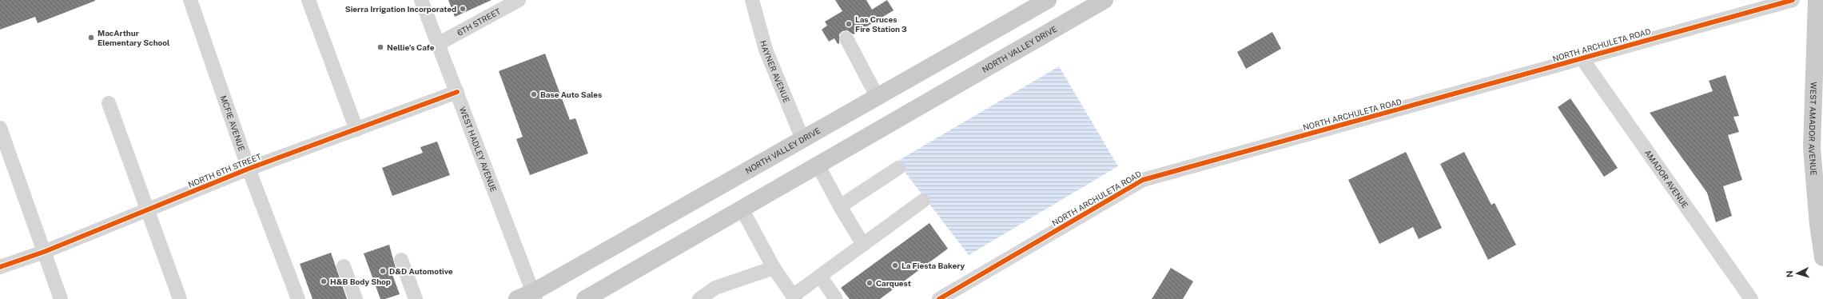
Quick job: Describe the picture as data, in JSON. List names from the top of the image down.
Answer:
{
  "streets": {
    "main road": ["NORTH VALLEY DRIVE", "WEST AMADOR AVENUE"],
    "street": [
      "6TH STREET",
      "NORTH ARCHULETA ROAD",
      "HAYNER AVENUE",
      "MCFIE AVENUE",
      "WEST HADLEY AVENUE",
      "NORTH 6TH STREET",
      "AMADOR AVENUE"
    ]
  },
  "crossings": [
    ["6TH STREET", "WEST HADLEY AVENUE"],
    ["NORTH ARCHULETA ROAD", "AMADOR AVENUE"],
    ["NORTH VALLEY DRIVE", "HAYNER AVENUE"],
    ["NORTH VALLEY DRIVE", "WEST HADLEY AVENUE"],
    ["MCFIE AVENUE", "NORTH 6TH STREET"],
    ["WEST HADLEY AVENUE", "NORTH 6TH STREET"]
  ],
  "places": [
    "Sierra Irrigation Incorporated",
    "Las Cruces Fire Station 3",
    "MacArthur Elementary School",
    "Nellie's Cafe",
    "Base Auto Sales",
    "La Fiesta Bakery",
    "D&D Automotive",
    "H&B Body Shop",
    "Carquest"
  ],
  "north": "left"
}
